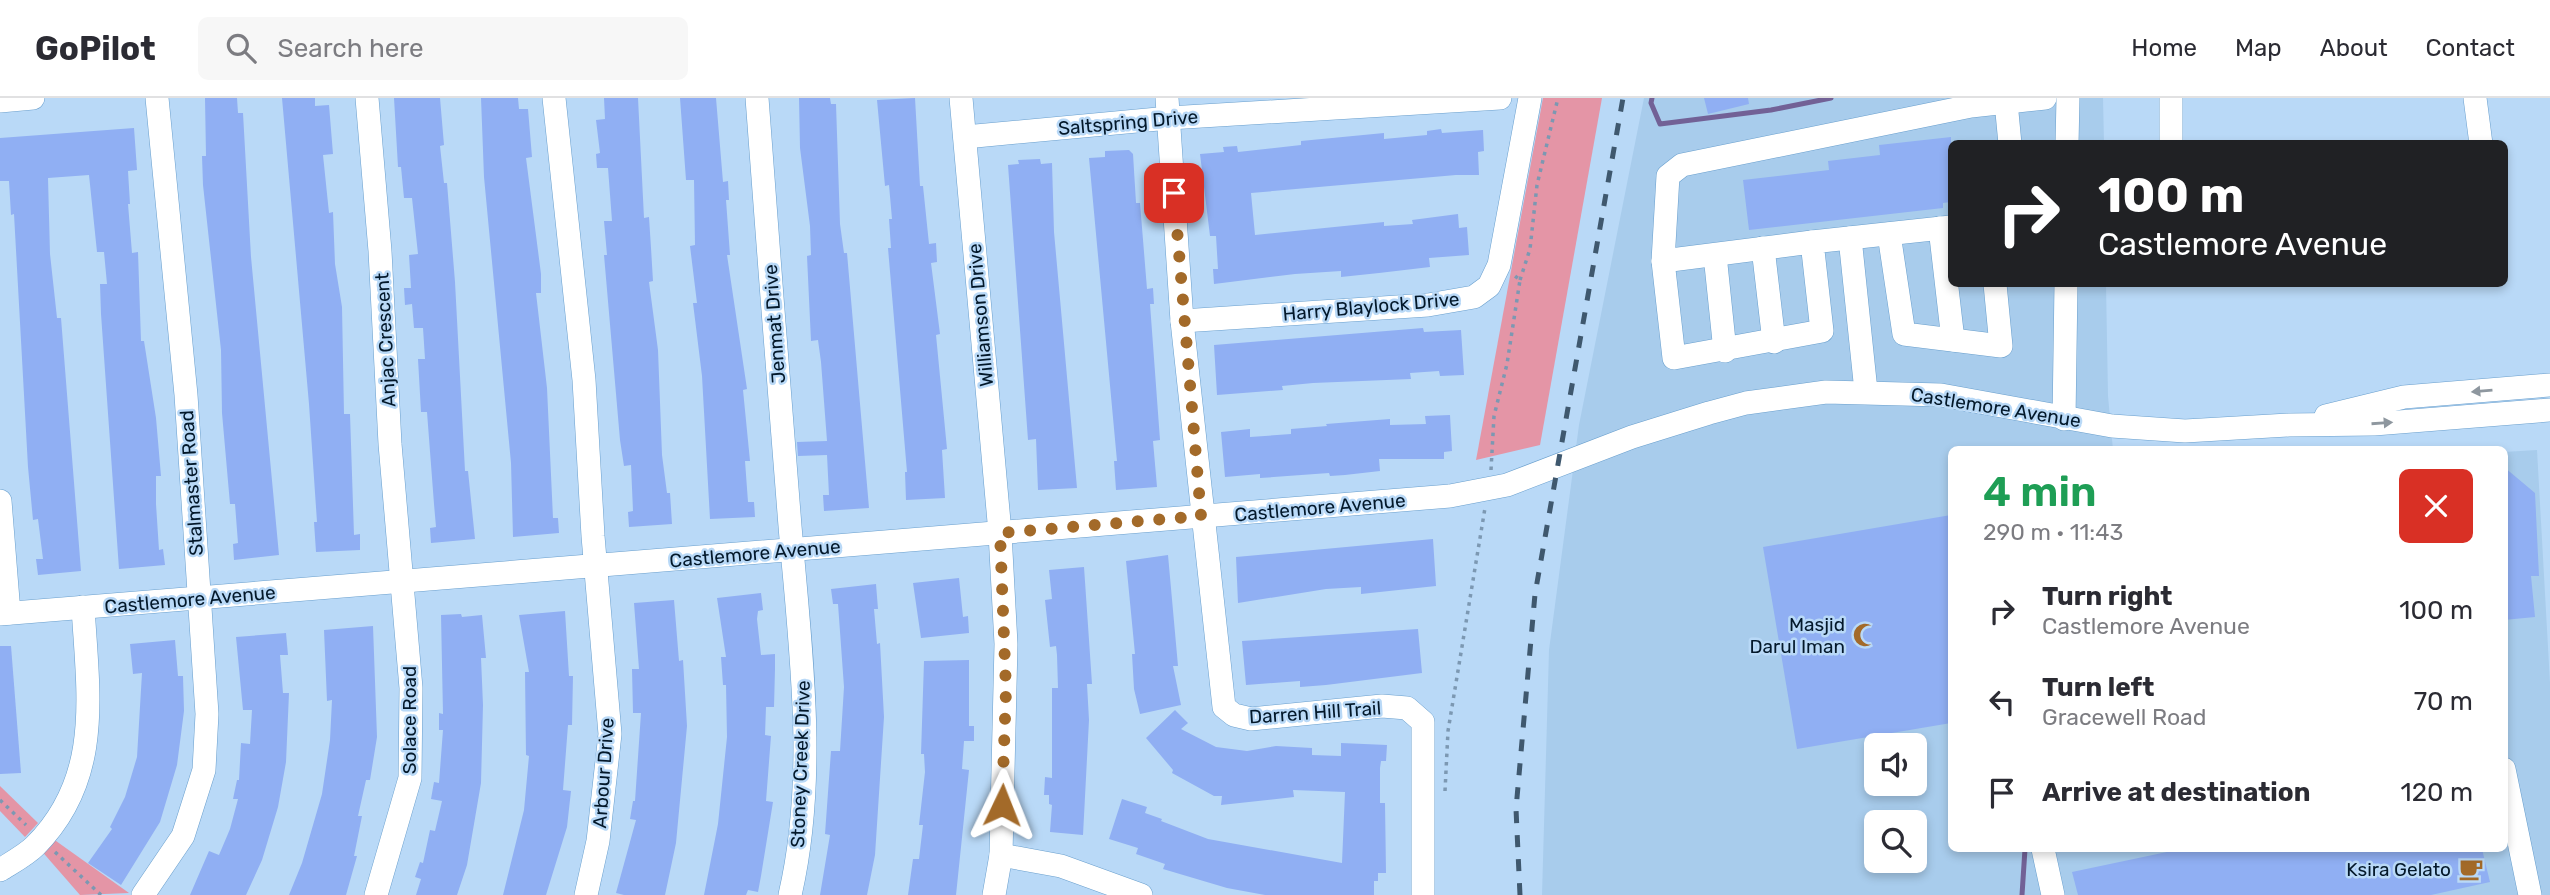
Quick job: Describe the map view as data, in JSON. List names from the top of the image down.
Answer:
{
  "streets": {
    "street": [
      "Saltspring Drive",
      "Harry Blaylock Drive",
      "Williamson Drive",
      "Jenmat Drive",
      "Anjac Crescent",
      "Castlemore Avenue",
      "Stalmaster Road",
      "Darren Hill Trail",
      "Solace Road",
      "Stoney Creek Drive",
      "Arbour Drive"
    ]
  },
  "crossings": [
    ["Saltspring Drive", "Williamson Drive"],
    ["Williamson Drive", "Castlemore Avenue"],
    ["Jenmat Drive", "Castlemore Avenue"],
    ["Jenmat Drive", "Stoney Creek Drive"],
    ["Anjac Crescent", "Castlemore Avenue"],
    ["Anjac Crescent", "Solace Road"],
    ["Castlemore Avenue", "Stalmaster Road"],
    ["Castlemore Avenue", "Darren Hill Trail"],
    ["Castlemore Avenue", "Solace Road"],
    ["Castlemore Avenue", "Stoney Creek Drive"],
    ["Castlemore Avenue", "Arbour Drive"]
  ],
  "places": {
    "mosque": ["Masjid Darul Iman"],
    "cafe": ["Ksira Gelato"]
  },
  "page": {
    "header": "GoPilot",
    "search": "Search here",
    "nav": [
      "Home",
      "Map",
      "About",
      "Contact"
    ],
    "turn": ["100 m", "Castlemore Avenue"],
    "heading": ["4 min", "290 m · 11:43"],
    "list": [
      {
        "name": "Turn right",
        "note": "Castlemore Avenue",
        "value": "100 m"
      },
      {
        "name": "Turn left",
        "note": "Gracewell Road",
        "value": "70 m"
      },
      {
        "name": "Arrive at destination",
        "value": "120 m"
      }
    ]
  }
}
